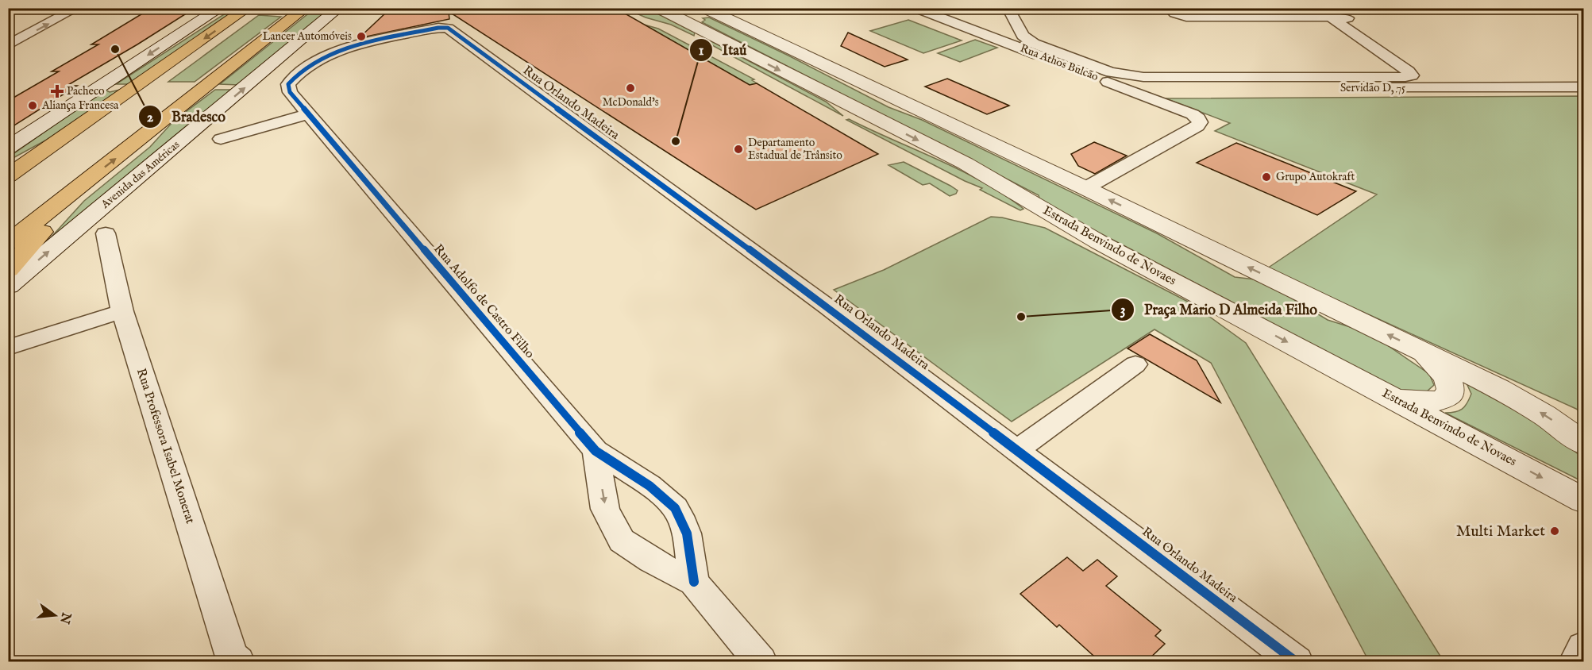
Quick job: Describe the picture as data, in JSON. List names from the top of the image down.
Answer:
{
  "streets": {
    "street": [
      "Rua Athos Bulcão",
      "Servidão D, 75",
      "Rua Orlando Madeira",
      "Avenida das Américas",
      "Estrada Benvindo de Novaes",
      "Rua Adolfo de Castro Filho",
      "Rua Professora Isabel Monerat"
    ]
  },
  "crossings": [
    ["Rua Athos Bulcão", "Servidão D, 75"],
    ["Rua Athos Bulcão", "Estrada Benvindo de Novaes"],
    ["Rua Orlando Madeira", "Rua Adolfo de Castro Filho"]
  ],
  "places": {
    "other": [
      "Lancer Automóveis",
      "Bradesco",
      "McDonald's",
      "Aliança Francesa",
      "Itaú",
      "Departamento Estadual de Trânsito",
      "Grupo Autokraft",
      "Praça Mario D Almeida Filho",
      "Multi Market"
    ],
    "health": ["Pacheco"]
  },
  "north": "right"
}
